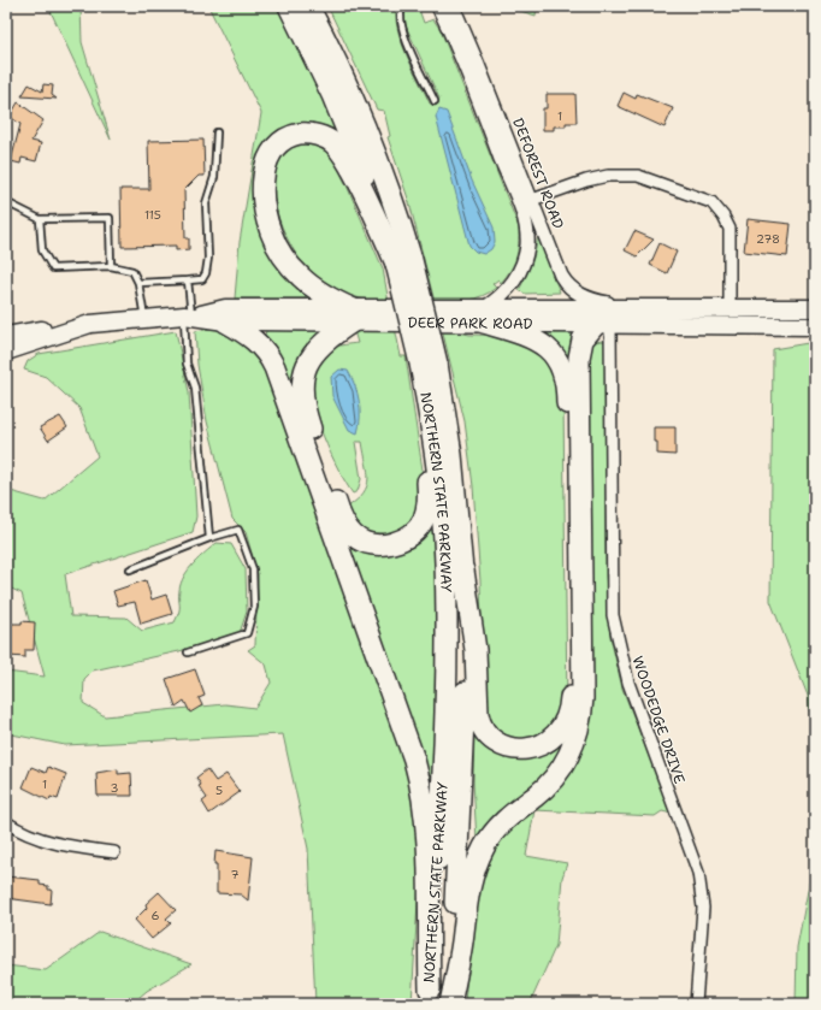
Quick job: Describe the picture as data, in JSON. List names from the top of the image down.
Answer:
{
  "streets": {
    "highway": ["NORTHERN STATE PARKWAY"],
    "main road": ["DEER PARK ROAD"],
    "street": ["DEFOREST ROAD", "WOODEDGE DRIVE"]
  },
  "crossings": [
    ["DEFOREST ROAD", "DEER PARK ROAD"],
    ["DEER PARK ROAD", "WOODEDGE DRIVE"]
  ],
  "house_numbers": [
    "1",
    "115",
    "278",
    "1",
    "3",
    "5",
    "7",
    "6"
  ]
}
